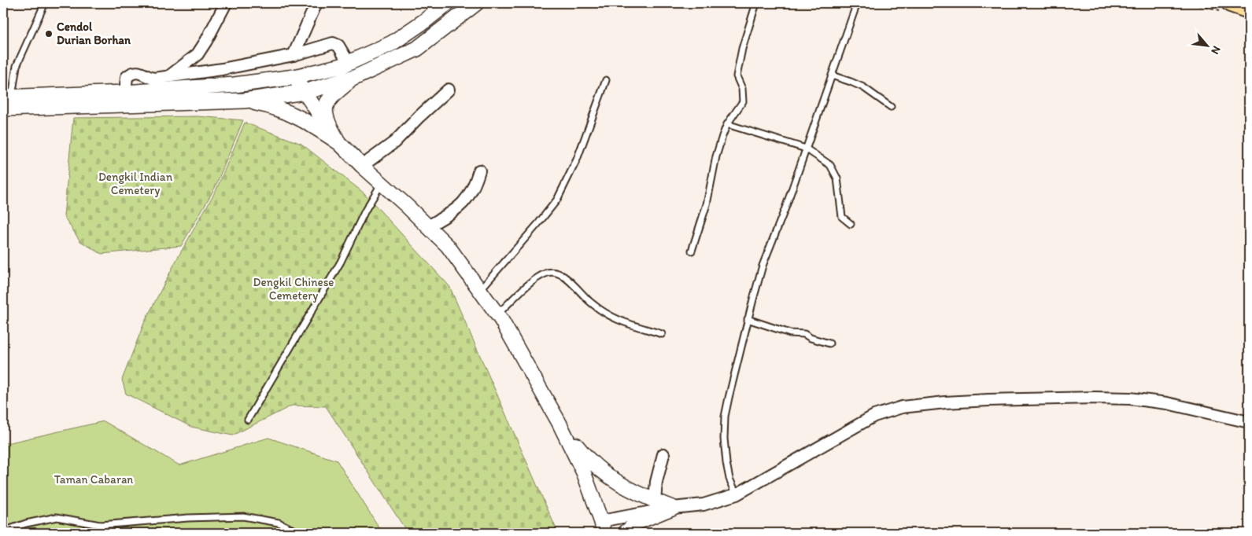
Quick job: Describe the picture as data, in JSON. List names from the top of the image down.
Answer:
{
  "parks": ["Dengkil Indian Cemetery", "Dengkil Chinese Cemetery", "Taman Cabaran"],
  "places": ["Cendol Durian Borhan"],
  "north": "bottom right"
}
